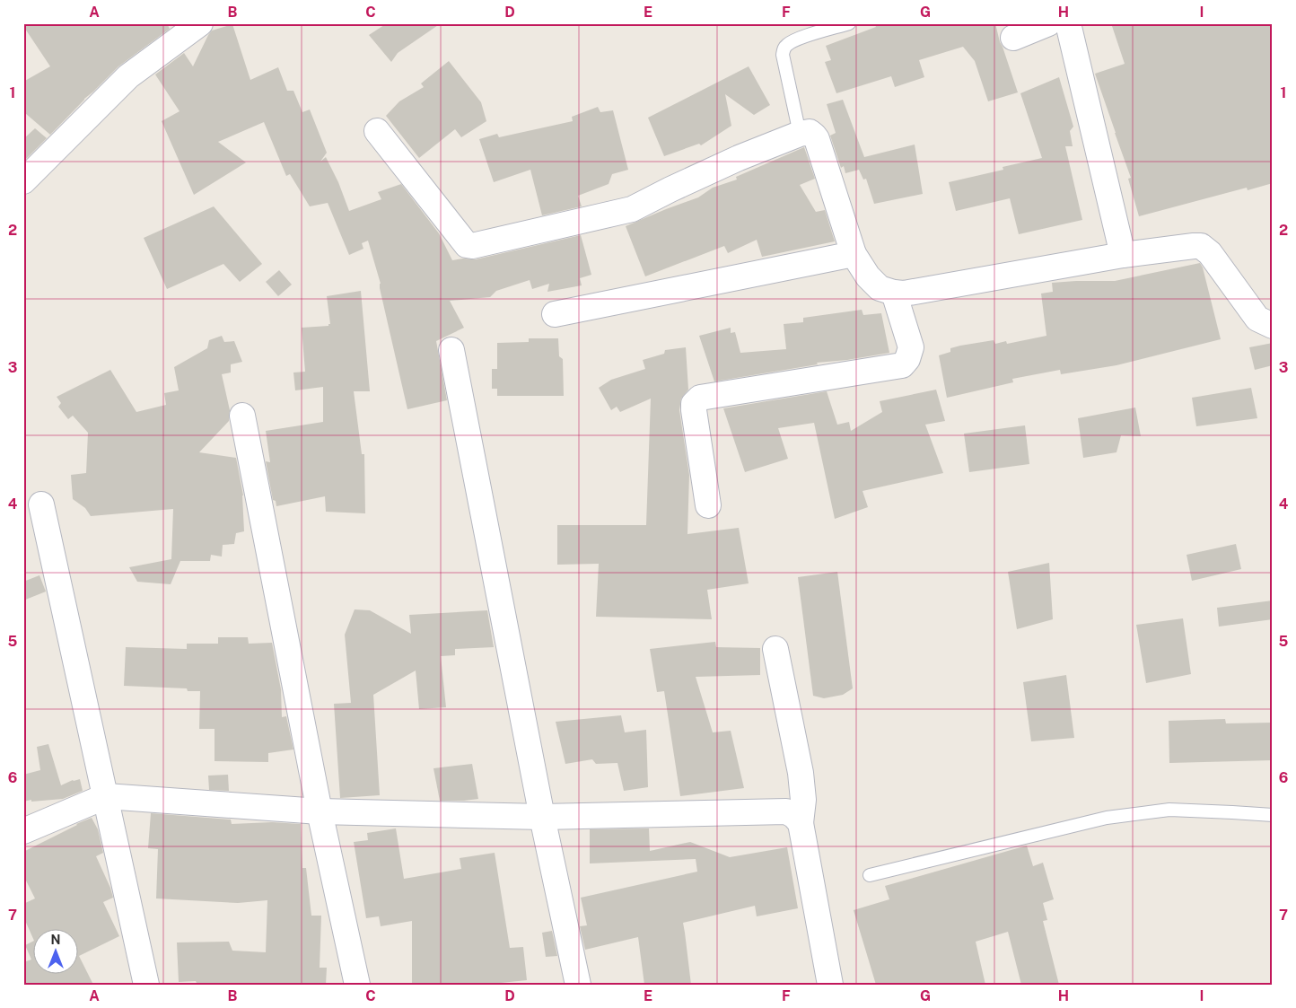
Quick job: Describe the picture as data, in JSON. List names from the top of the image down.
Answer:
{
  "north": "top",
  "grid": {
    "columns": [
      "A",
      "B",
      "C",
      "D",
      "E",
      "F",
      "G",
      "H",
      "I"
    ],
    "rows": [
      "1",
      "2",
      "3",
      "4",
      "5",
      "6",
      "7"
    ]
  }
}
